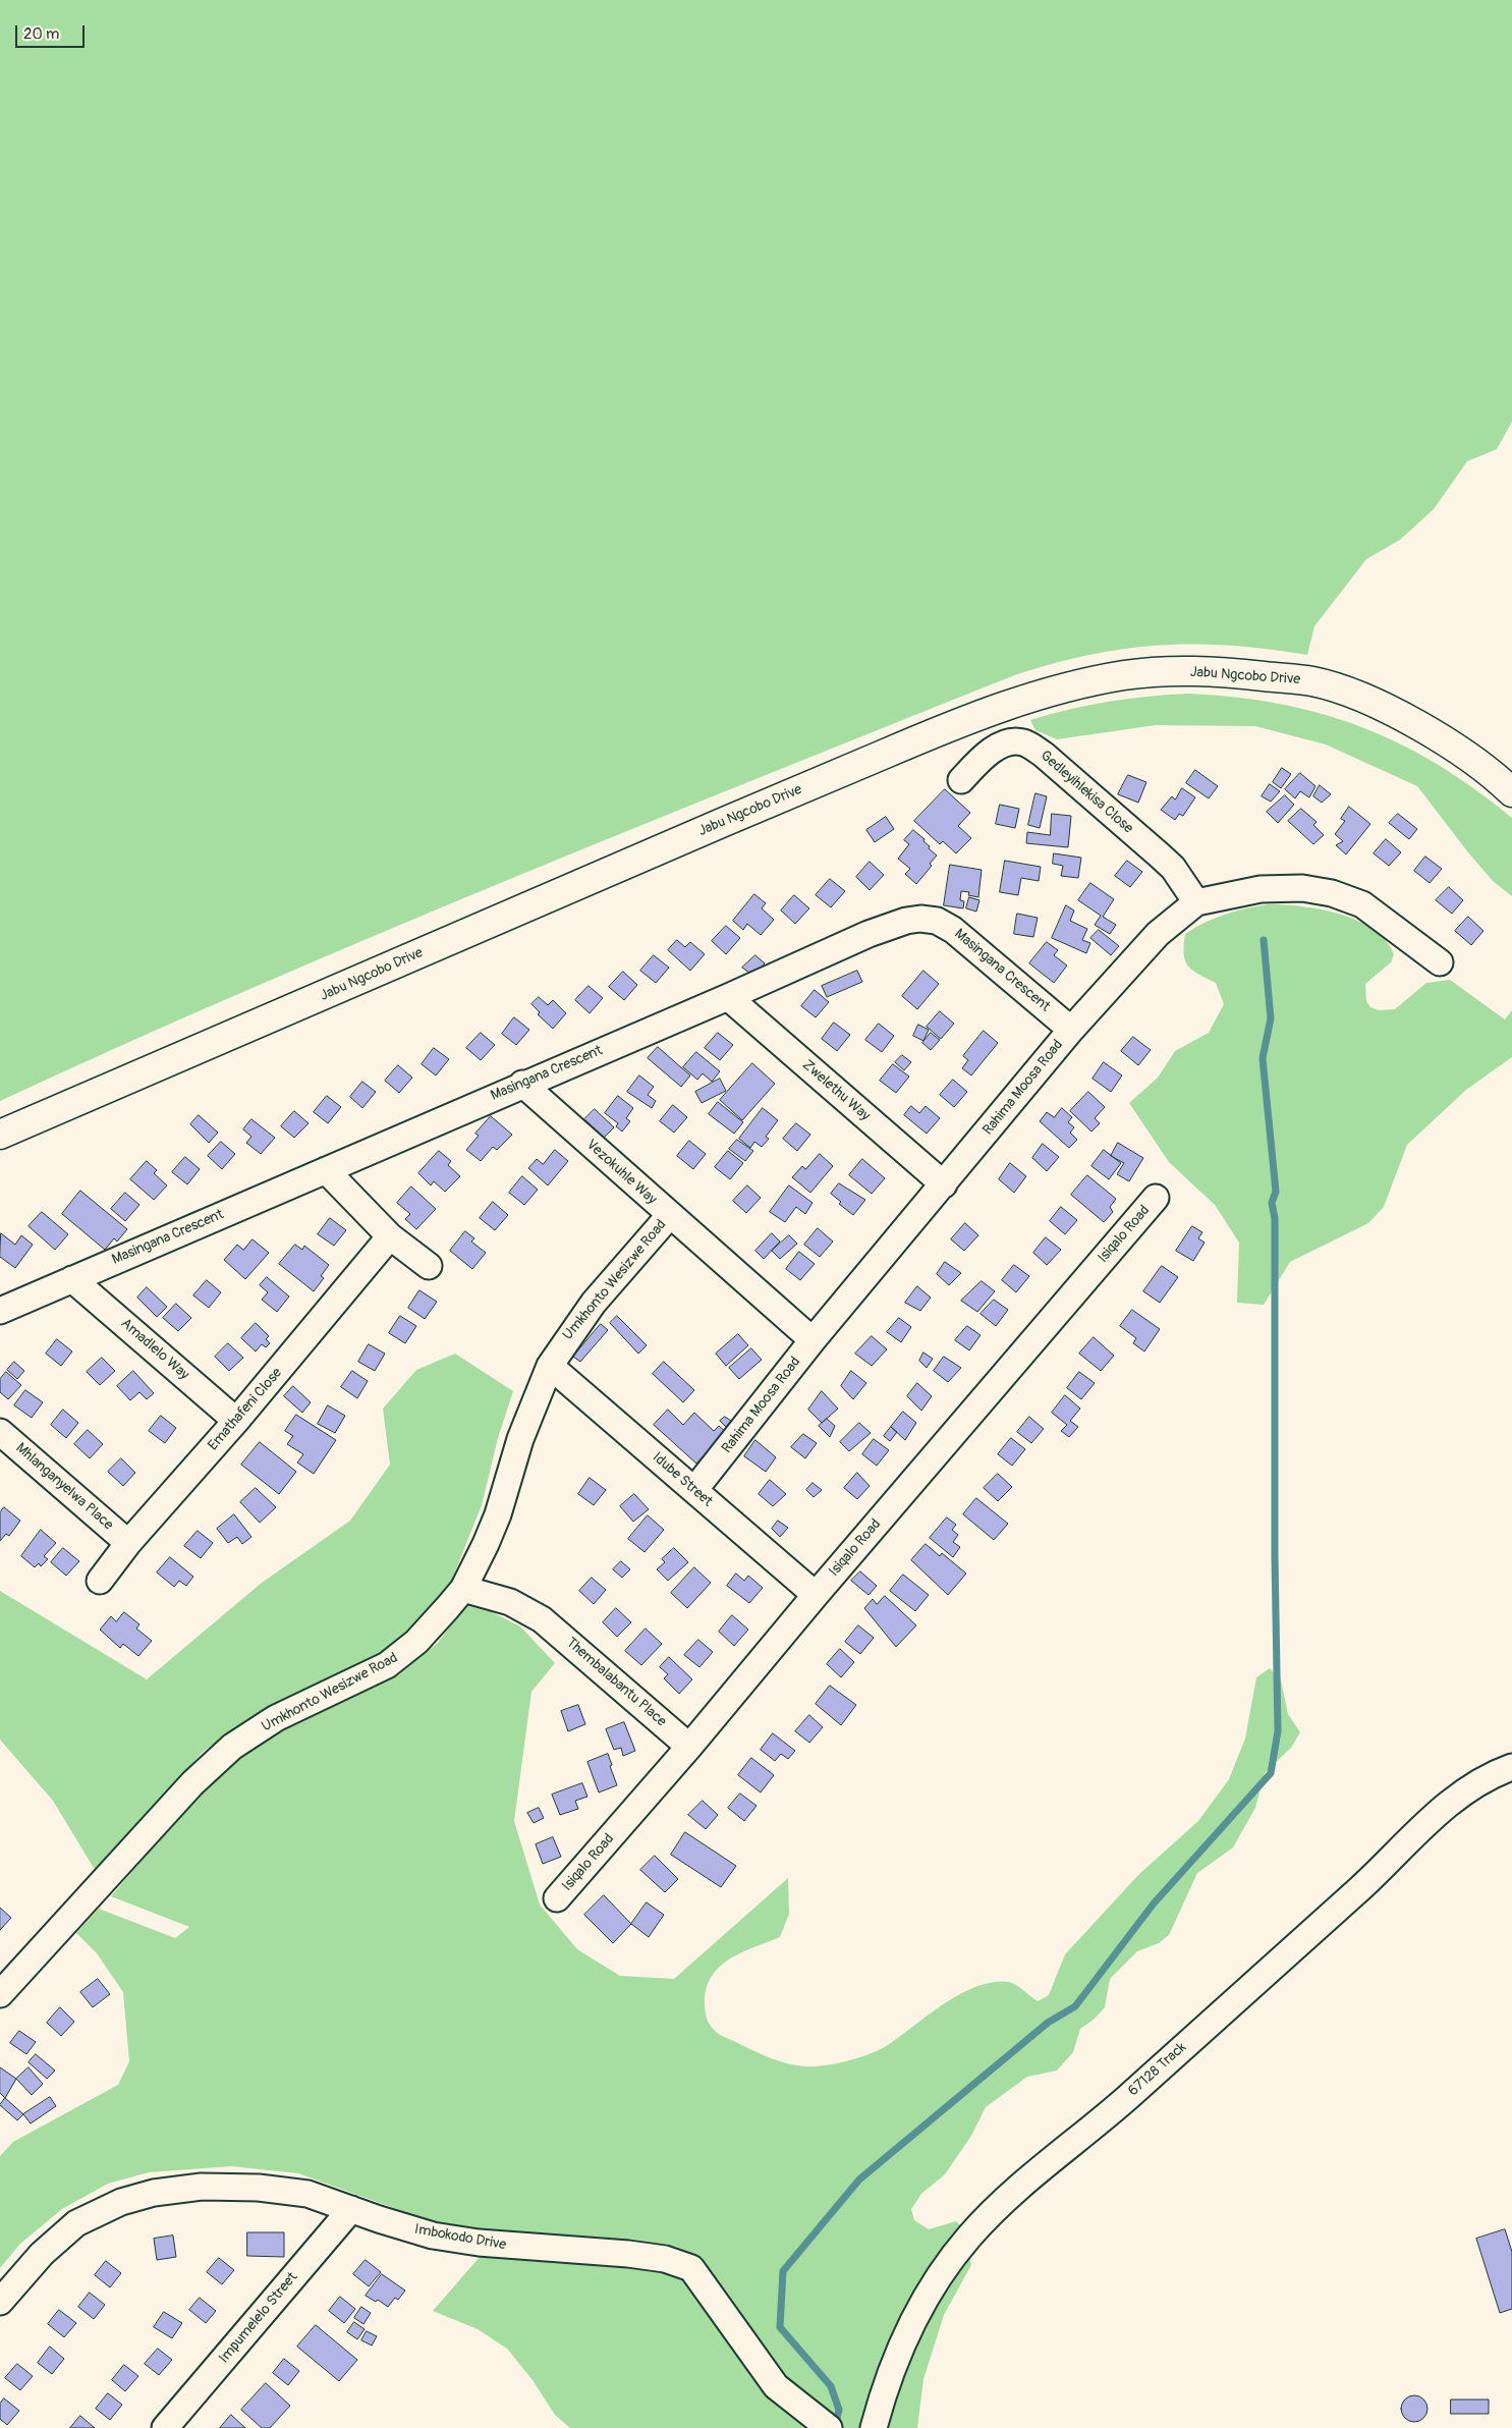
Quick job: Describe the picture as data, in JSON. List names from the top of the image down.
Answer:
{
  "streets": {
    "main road": ["Jabu Ngcobo Drive"],
    "street": [
      "Gedleyihlekisa Close",
      "Masingana Crescent",
      "Rahima Moosa Road",
      "Zwelethu Way",
      "Vezokuhle Way",
      "Isiqalo Road",
      "Umkhonto Wesizwe Road",
      "Amadlelo Way",
      "Emathafeni Close",
      "Idube Street",
      "Mhlanganyelwa Place",
      "Thembalabantu Place",
      "67128 Track",
      "Imbokodo Drive",
      "Impumelelo Street"
    ]
  },
  "crossings": [
    ["Gedleyihlekisa Close", "Rahima Moosa Road"],
    ["Masingana Crescent", "Rahima Moosa Road"],
    ["Masingana Crescent", "Zwelethu Way"],
    ["Masingana Crescent", "Vezokuhle Way"],
    ["Masingana Crescent", "Amadlelo Way"],
    ["Rahima Moosa Road", "Zwelethu Way"],
    ["Rahima Moosa Road", "Vezokuhle Way"],
    ["Rahima Moosa Road", "Idube Street"],
    ["Vezokuhle Way", "Umkhonto Wesizwe Road"],
    ["Isiqalo Road", "Idube Street"],
    ["Isiqalo Road", "Thembalabantu Place"],
    ["Umkhonto Wesizwe Road", "Idube Street"],
    ["Umkhonto Wesizwe Road", "Thembalabantu Place"],
    ["Amadlelo Way", "Emathafeni Close"],
    ["Emathafeni Close", "Mhlanganyelwa Place"],
    ["Imbokodo Drive", "Impumelelo Street"]
  ],
  "scale_bar": "20 m"
}
